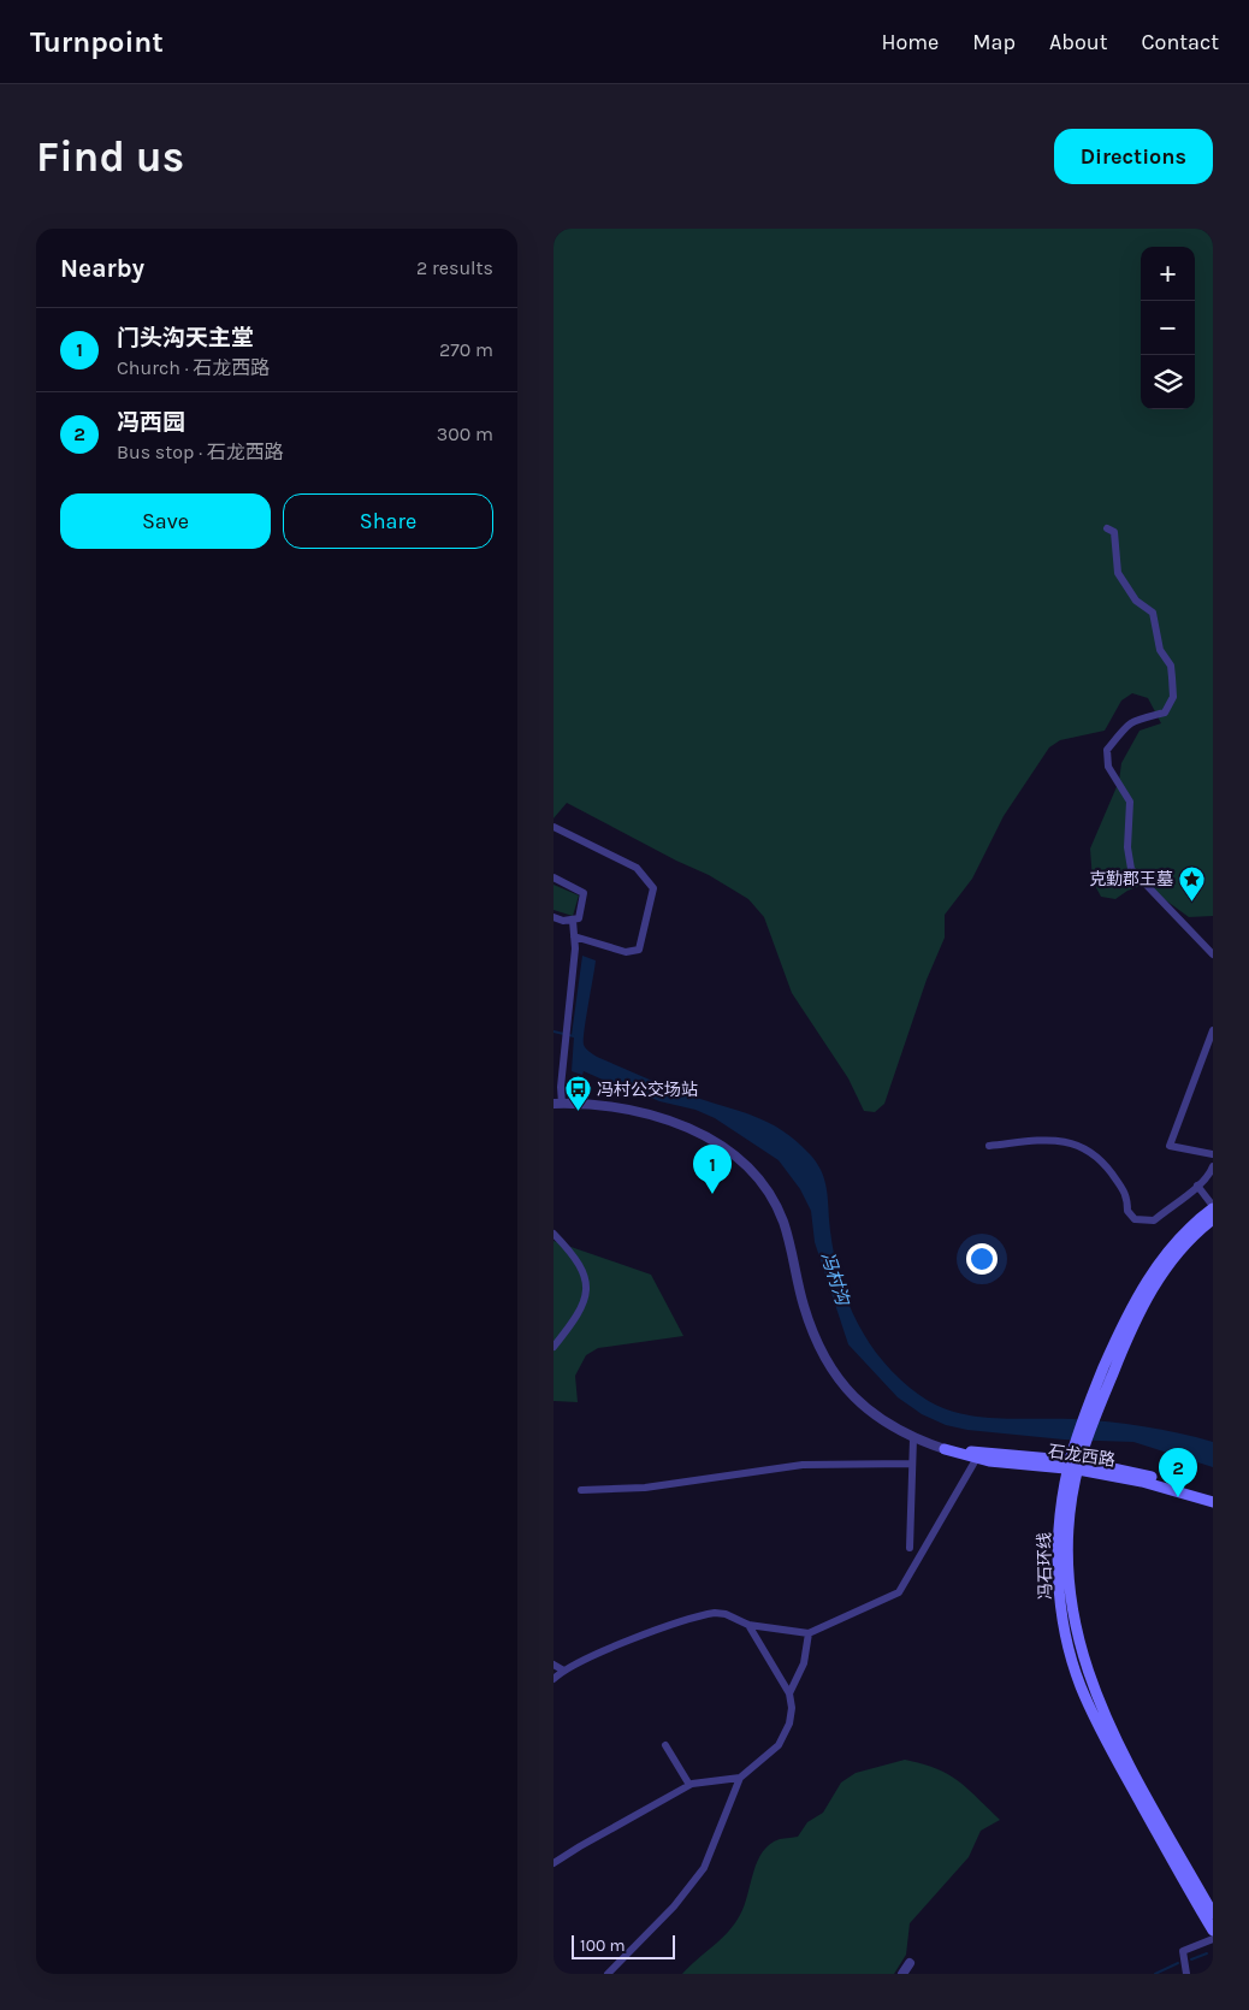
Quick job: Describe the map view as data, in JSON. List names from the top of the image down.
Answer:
{
  "streets": {
    "main road": ["石龙西路", "冯石环线"]
  },
  "crossings": [
    ["石龙西路", "冯石环线"]
  ],
  "water": ["冯村沟"],
  "places": {
    "place": ["克勤郡王墓"],
    "bus stop": ["冯村公交场站"]
  },
  "scale_bar": "100 m",
  "page": {
    "header": "Turnpoint",
    "nav": [
      "Home",
      "Map",
      "About",
      "Contact"
    ],
    "buttons": [
      "Directions",
      ["Save", "Share"]
    ],
    "title": "Find us",
    "heading": ["Nearby", "2 results"],
    "map_buttons": ["+", "−"],
    "list": [
      {
        "mark": "1",
        "name": "门头沟天主堂",
        "note": "Church · 石龙西路",
        "value": "270 m"
      },
      {
        "mark": "2",
        "name": "冯西园",
        "note": "Bus stop · 石龙西路",
        "value": "300 m"
      }
    ],
    "pins": ["1", "2"],
    "scale": "100 m"
  }
}
